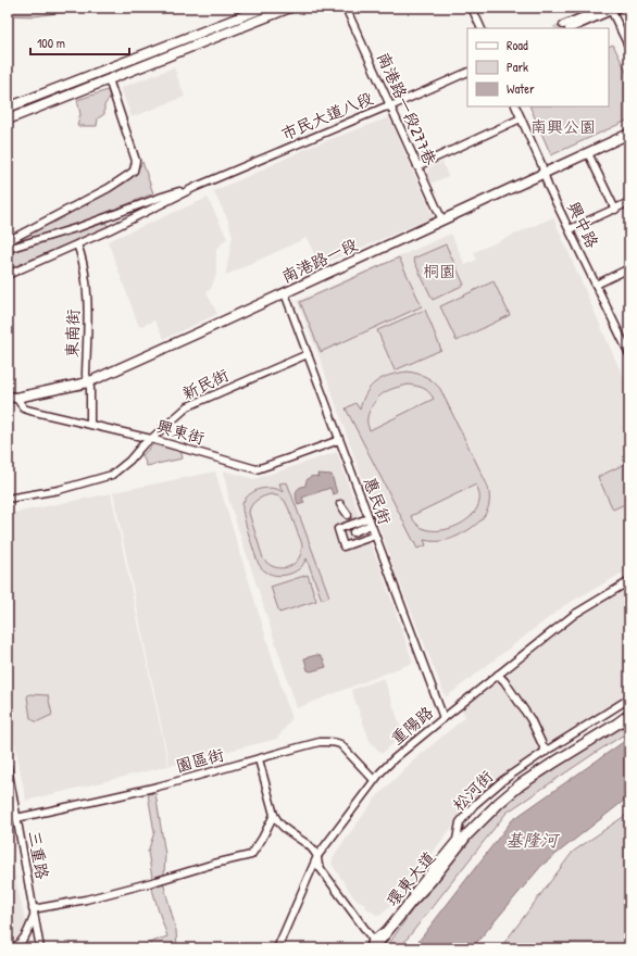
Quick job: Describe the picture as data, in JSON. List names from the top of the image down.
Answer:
{
  "streets": {
    "highway": ["環東大道"],
    "main road": ["南港路一段"],
    "street": [
      "南港路一段277巷",
      "市民大道八段",
      "興中路",
      "東南街",
      "新民街",
      "興東街",
      "惠民街",
      "重陽路",
      "園區街",
      "松河街",
      "三重路"
    ]
  },
  "crossings": [
    ["南港路一段277巷", "市民大道八段"],
    ["南港路一段277巷", "南港路一段"],
    ["市民大道八段", "東南街"],
    ["興中路", "南港路一段"],
    ["南港路一段", "東南街"],
    ["南港路一段", "興東街"],
    ["南港路一段", "惠民街"],
    ["東南街", "興東街"],
    ["新民街", "興東街"],
    ["新民街", "惠民街"],
    ["興東街", "惠民街"],
    ["惠民街", "重陽路"],
    ["重陽路", "園區街"],
    ["園區街", "三重路"],
    ["松河街", "環東大道"]
  ],
  "water": ["基隆河"],
  "parks": ["南興公園", "桐園"],
  "legend": ["Road", "Park", "Water"],
  "scale_bar": "100 m"
}
